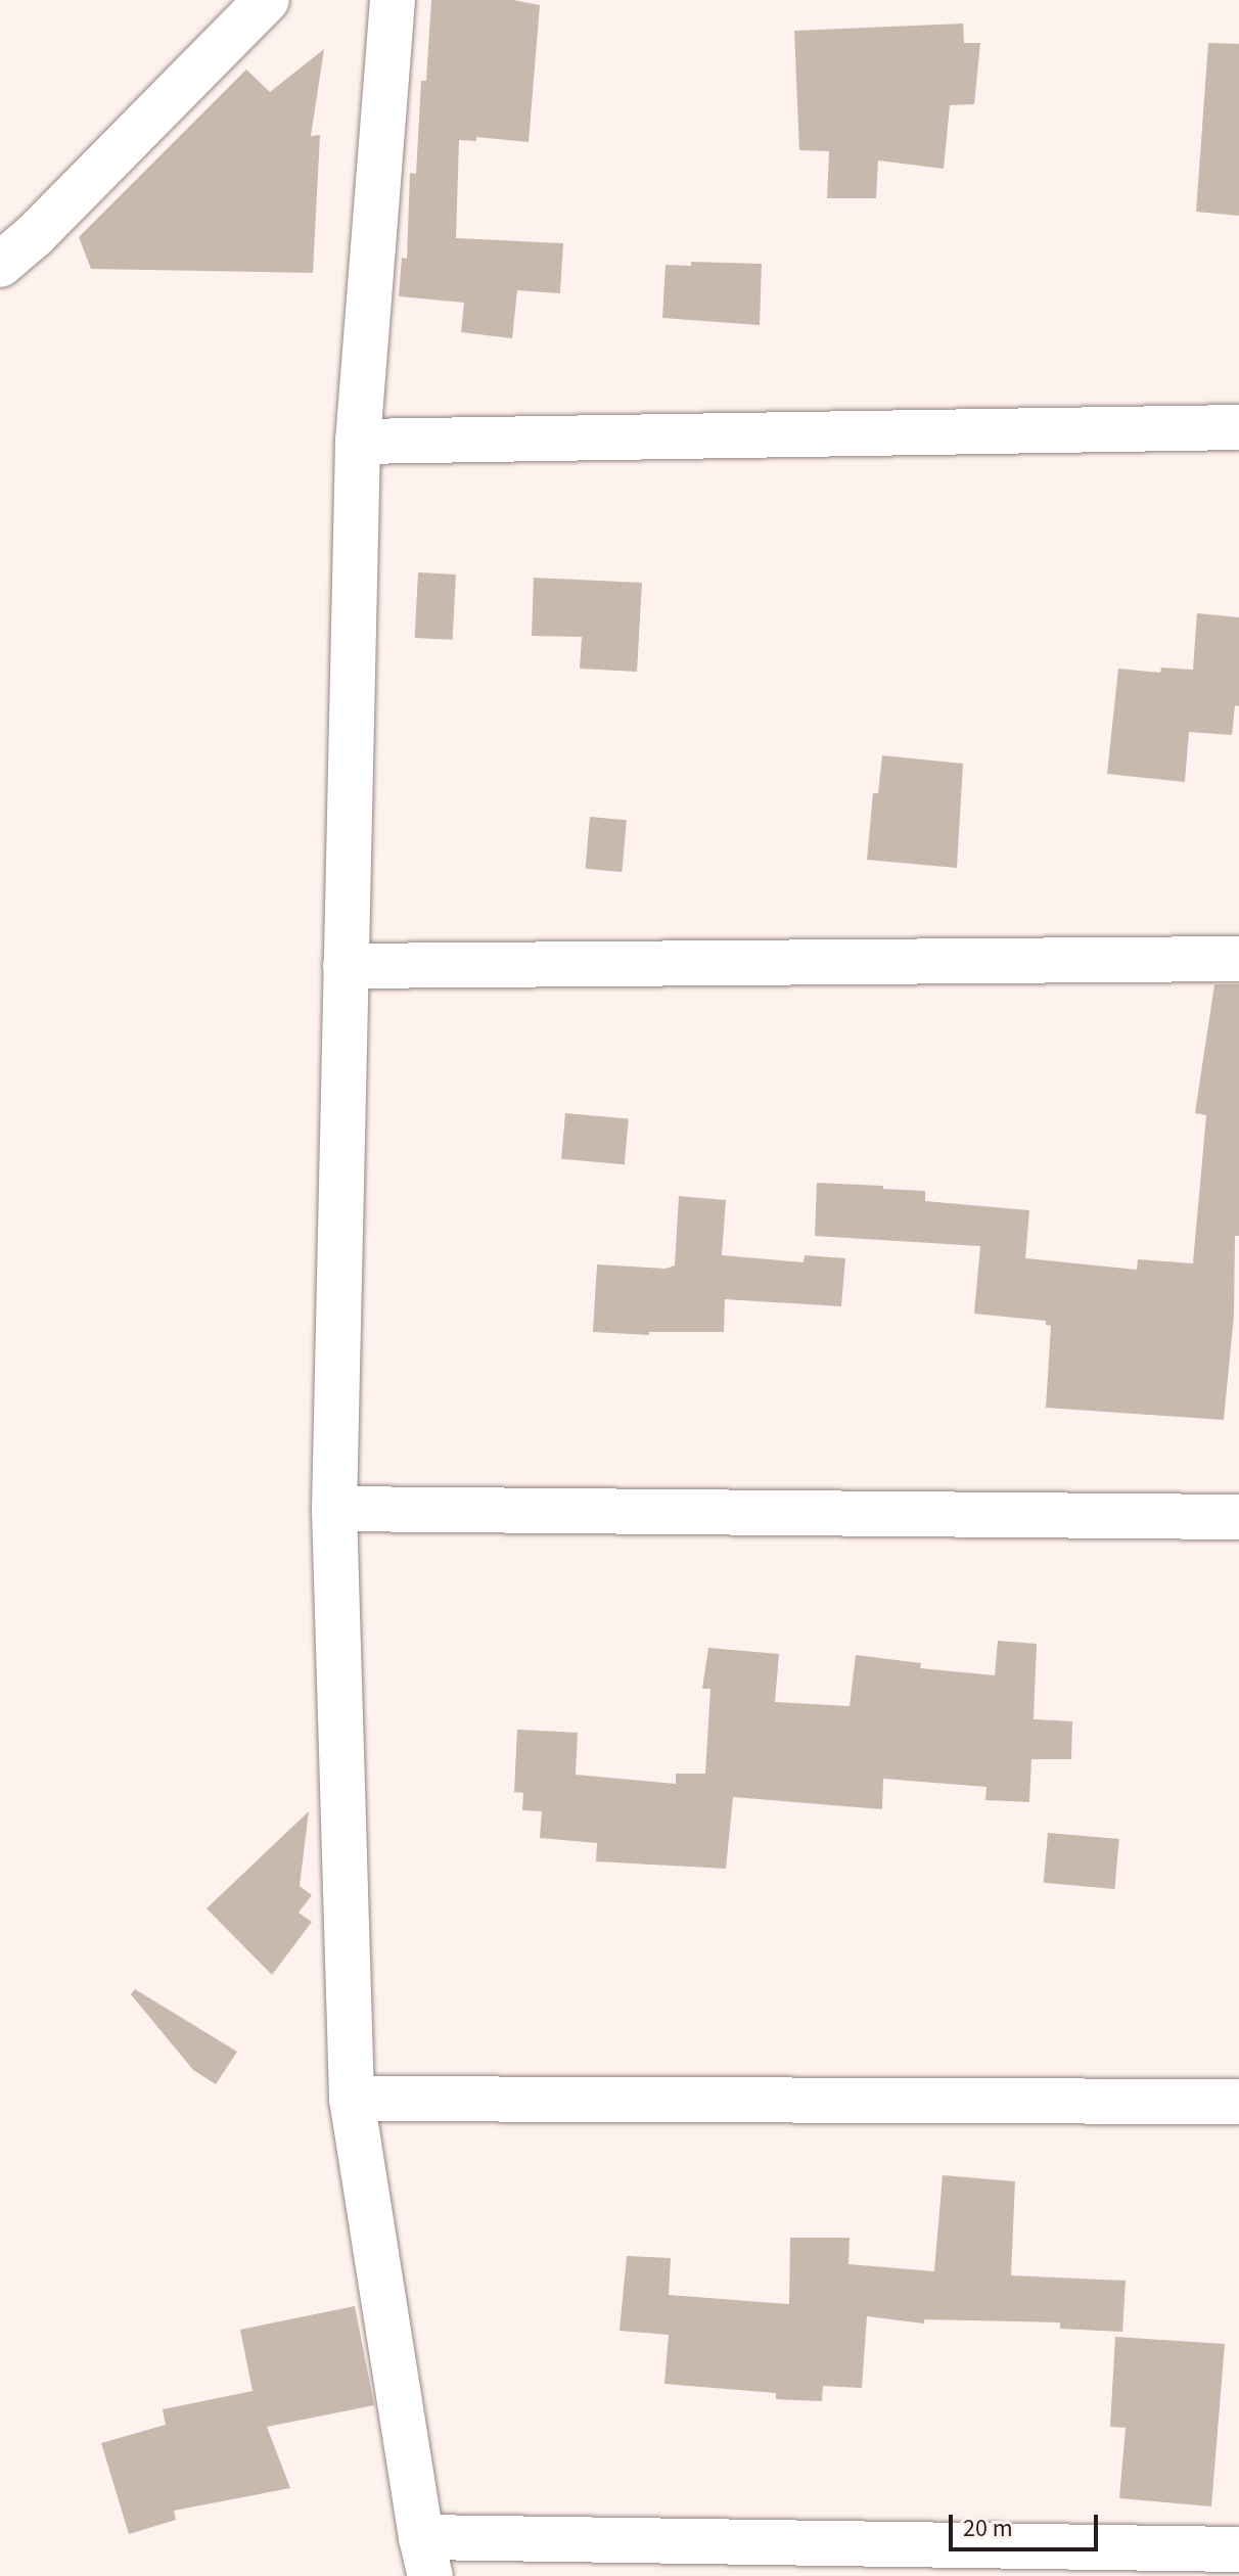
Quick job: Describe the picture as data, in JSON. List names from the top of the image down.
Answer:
{
  "scale_bar": "20 m"
}
